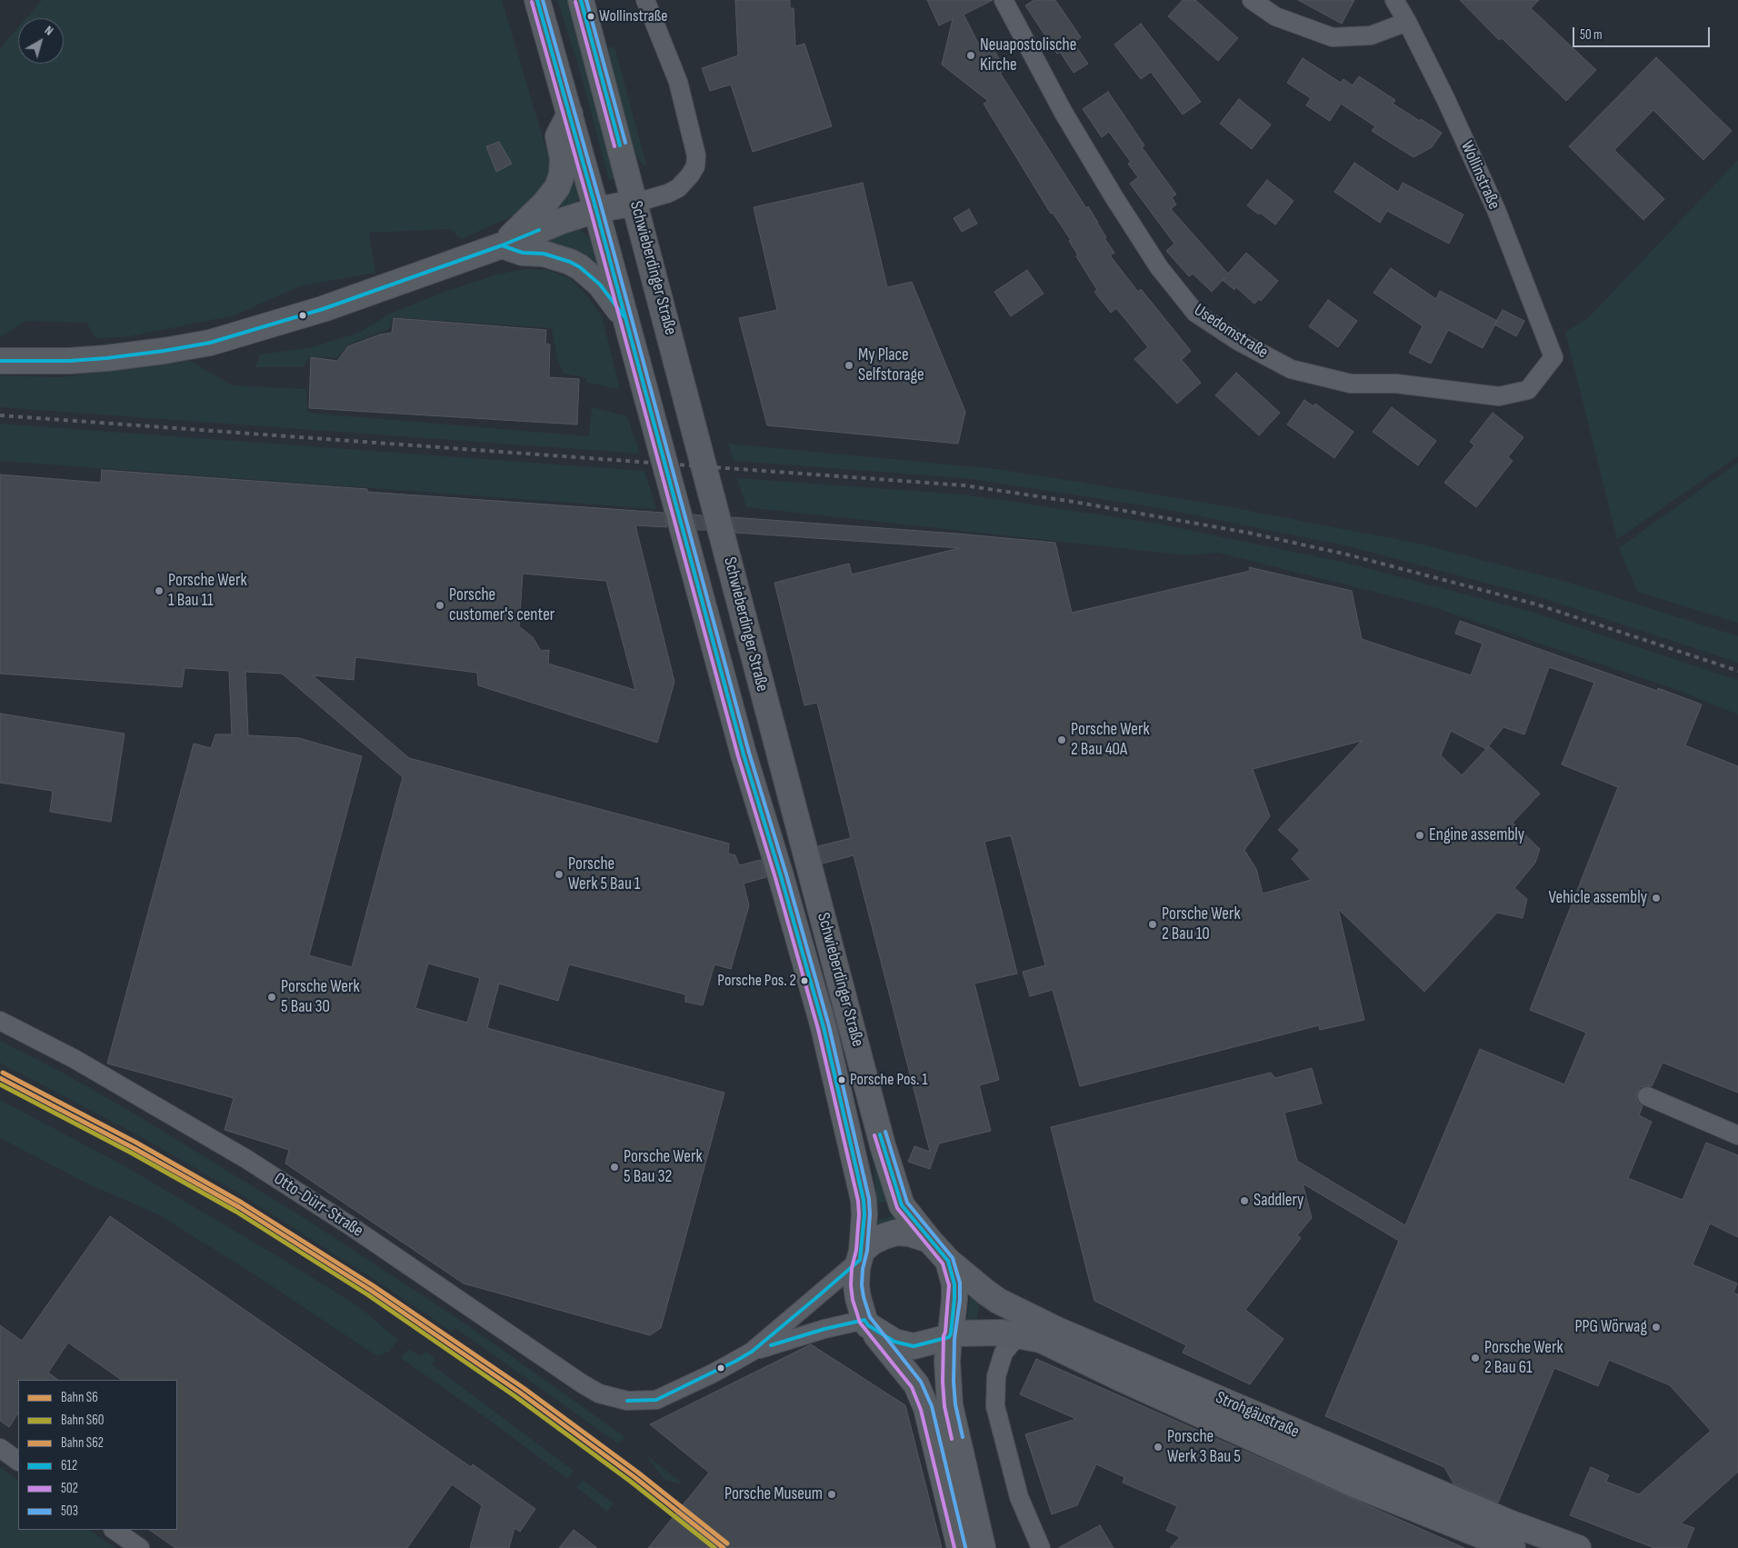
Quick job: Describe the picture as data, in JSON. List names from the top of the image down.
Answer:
{
  "streets": {
    "main road": ["Schwieberdinger Straße", "Strohgäustraße"],
    "street": ["Wollinstraße", "Usedomstraße", "Otto-Dürr-Straße"]
  },
  "crossings": [
    ["Wollinstraße", "Usedomstraße"],
    ["Schwieberdinger Straße", "Strohgäustraße"]
  ],
  "places": [
    "Wollinstraße",
    "Neuapostolische Kirche",
    "My Place Selfstorage",
    "Porsche Werk 1 Bau 11",
    "Porsche customer's center",
    "Porsche Werk 2 Bau 40A",
    "Engine assembly",
    "Porsche Werk 5 Bau 1",
    "Vehicle assembly",
    "Porsche Werk 2 Bau 10",
    "Porsche Pos. 2",
    "Porsche Werk 5 Bau 30",
    "Porsche Pos. 1",
    "Porsche Werk 5 Bau 32",
    "Saddlery",
    "PPG Wörwag",
    "Porsche Werk 2 Bau 61",
    "Porsche Werk 3 Bau 5",
    "Porsche Museum"
  ],
  "lines": [
    "transit line 612",
    "transit line 503",
    "transit line 502",
    "rail line S62",
    "rail line S6",
    "rail line S60"
  ],
  "legend": [
    "Bahn S6",
    "Bahn S60",
    "Bahn S62",
    "612",
    "502",
    "503"
  ],
  "scale_bar": "50 m",
  "north": "top right"
}
